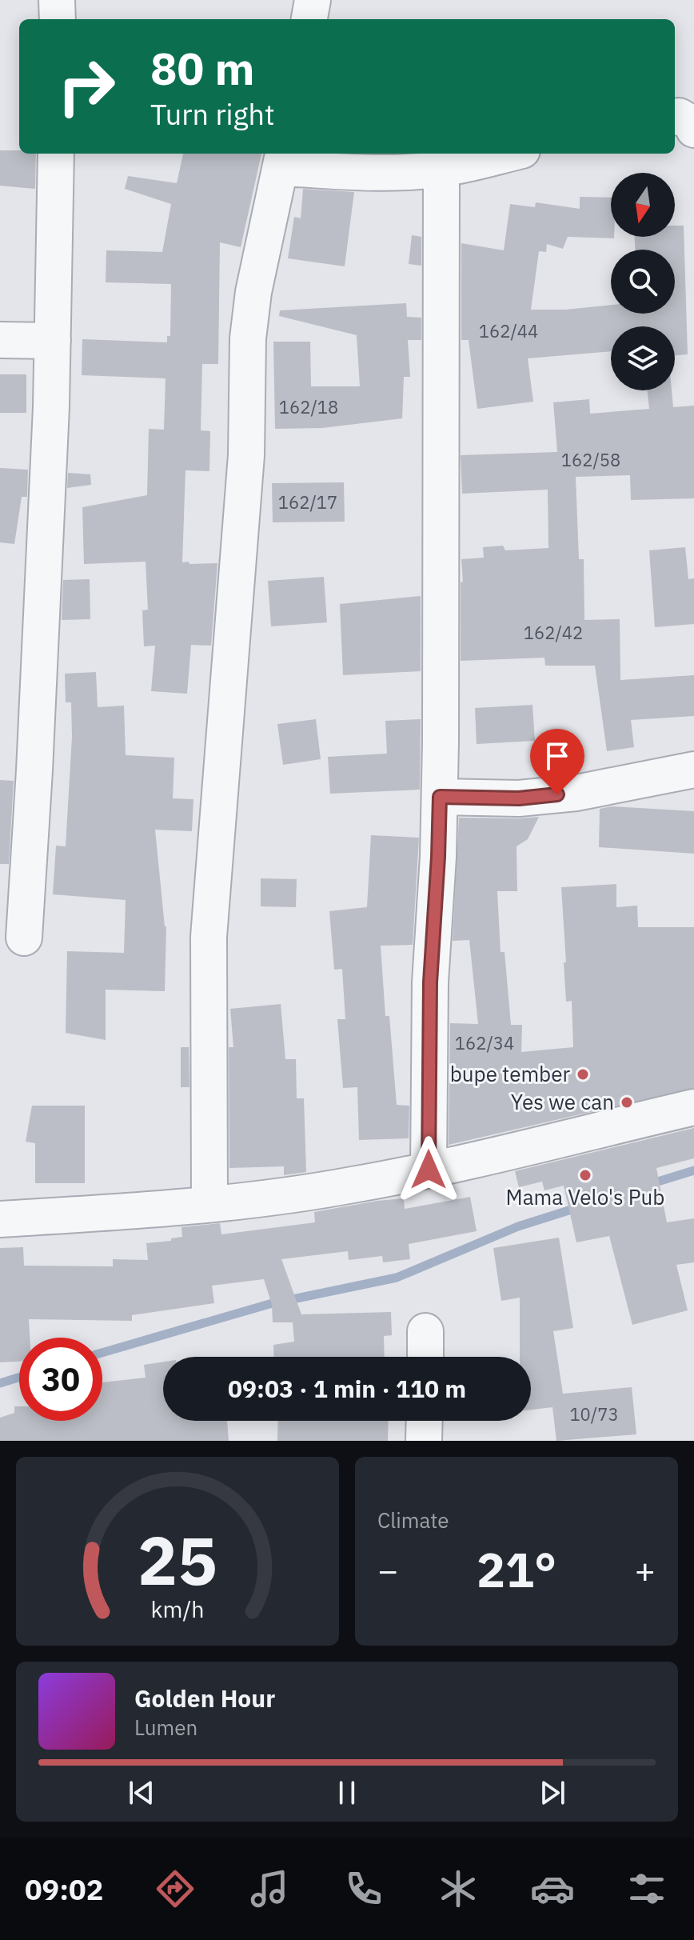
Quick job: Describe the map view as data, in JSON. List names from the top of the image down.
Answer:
{
  "places": ["bupe tember", "Yes we can", "Mama Velo's Pub"],
  "house_numbers": [
    "162/44",
    "162/18",
    "162/58",
    "162/17",
    "162/42",
    "162/34",
    "10/73"
  ],
  "north": "bottom",
  "page": {
    "turn": ["80 m", "Turn right"],
    "limit": "30",
    "trip": "09:03 · 1 min · 110 m",
    "tile": "Climate",
    "heat": ["−", "21°", "+"],
    "song": ["Golden Hour", "Lumen"],
    "tabs": "09:02",
    "gauge": ["25", "km/h"]
  }
}
